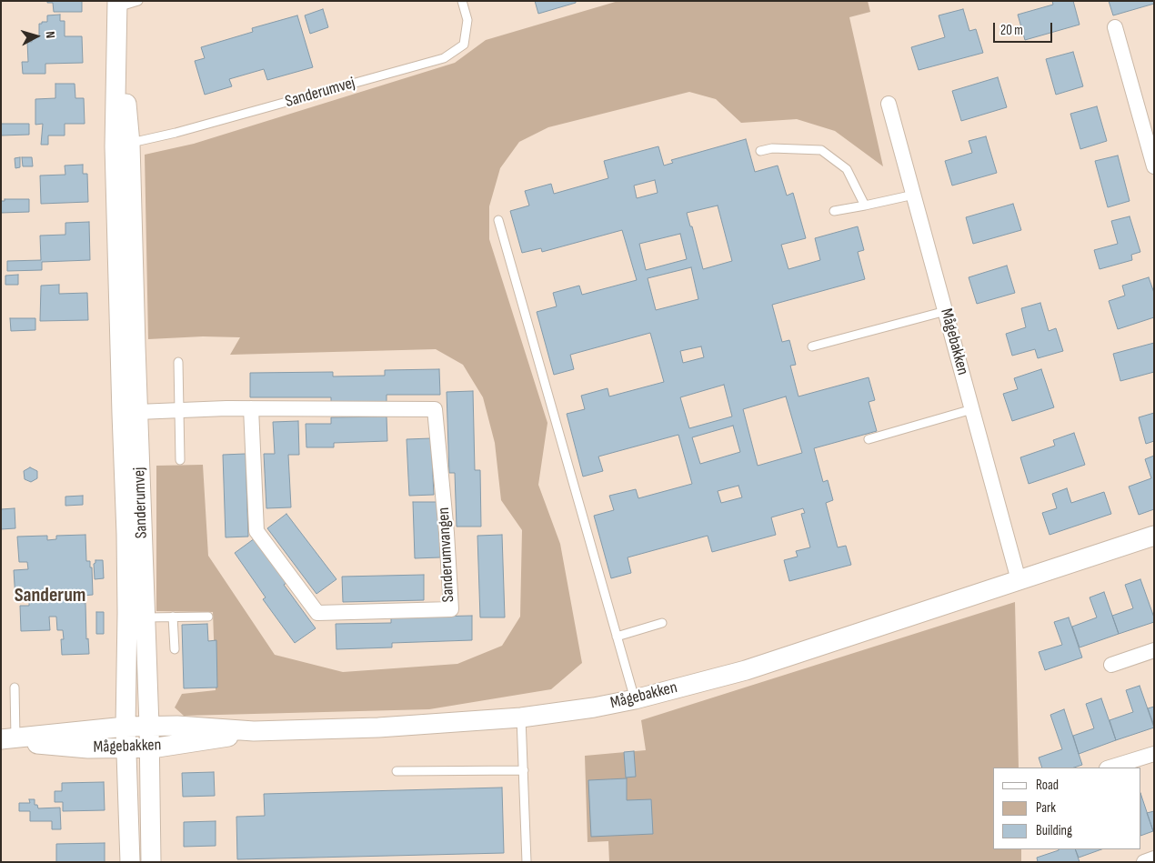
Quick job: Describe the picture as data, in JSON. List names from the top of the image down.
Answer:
{
  "streets": {
    "street": ["Sanderumvej", "Mågebakken", "Sanderumvangen"]
  },
  "crossings": [
    ["Sanderumvej", "Mågebakken"],
    ["Sanderumvej", "Sanderumvangen"]
  ],
  "districts": ["Sanderum"],
  "legend": ["Road", "Park", "Building"],
  "scale_bar": "20 m",
  "north": "right"
}
